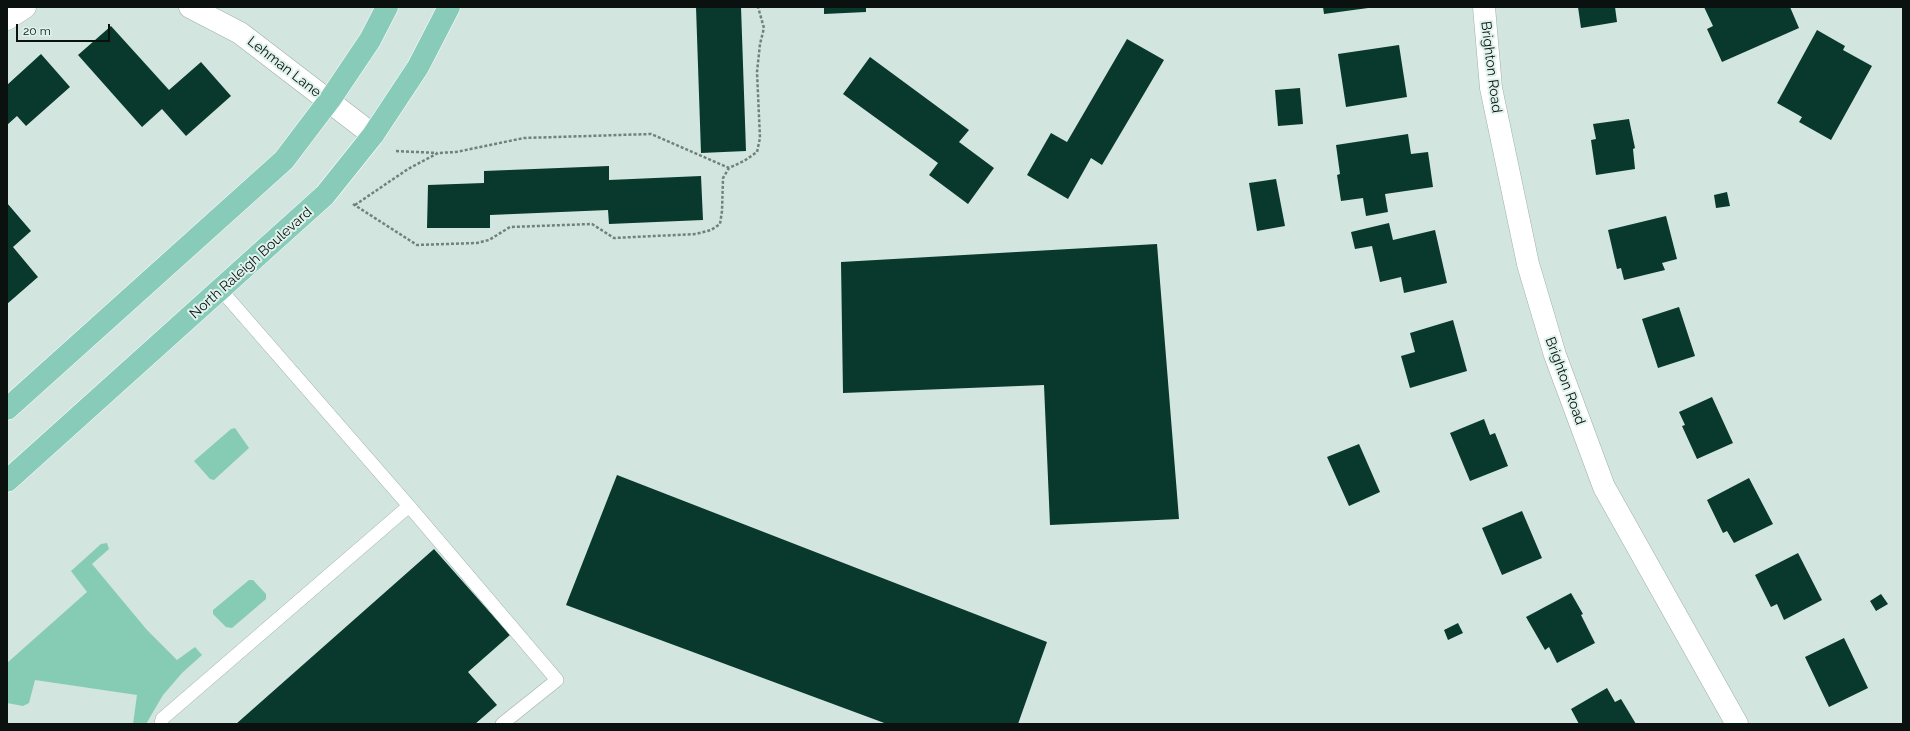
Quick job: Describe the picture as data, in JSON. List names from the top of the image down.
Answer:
{
  "streets": {
    "main road": ["North Raleigh Boulevard"],
    "street": ["Lehman Lane", "Brighton Road"]
  },
  "crossings": [
    ["Lehman Lane", "North Raleigh Boulevard"]
  ],
  "scale_bar": "20 m"
}
